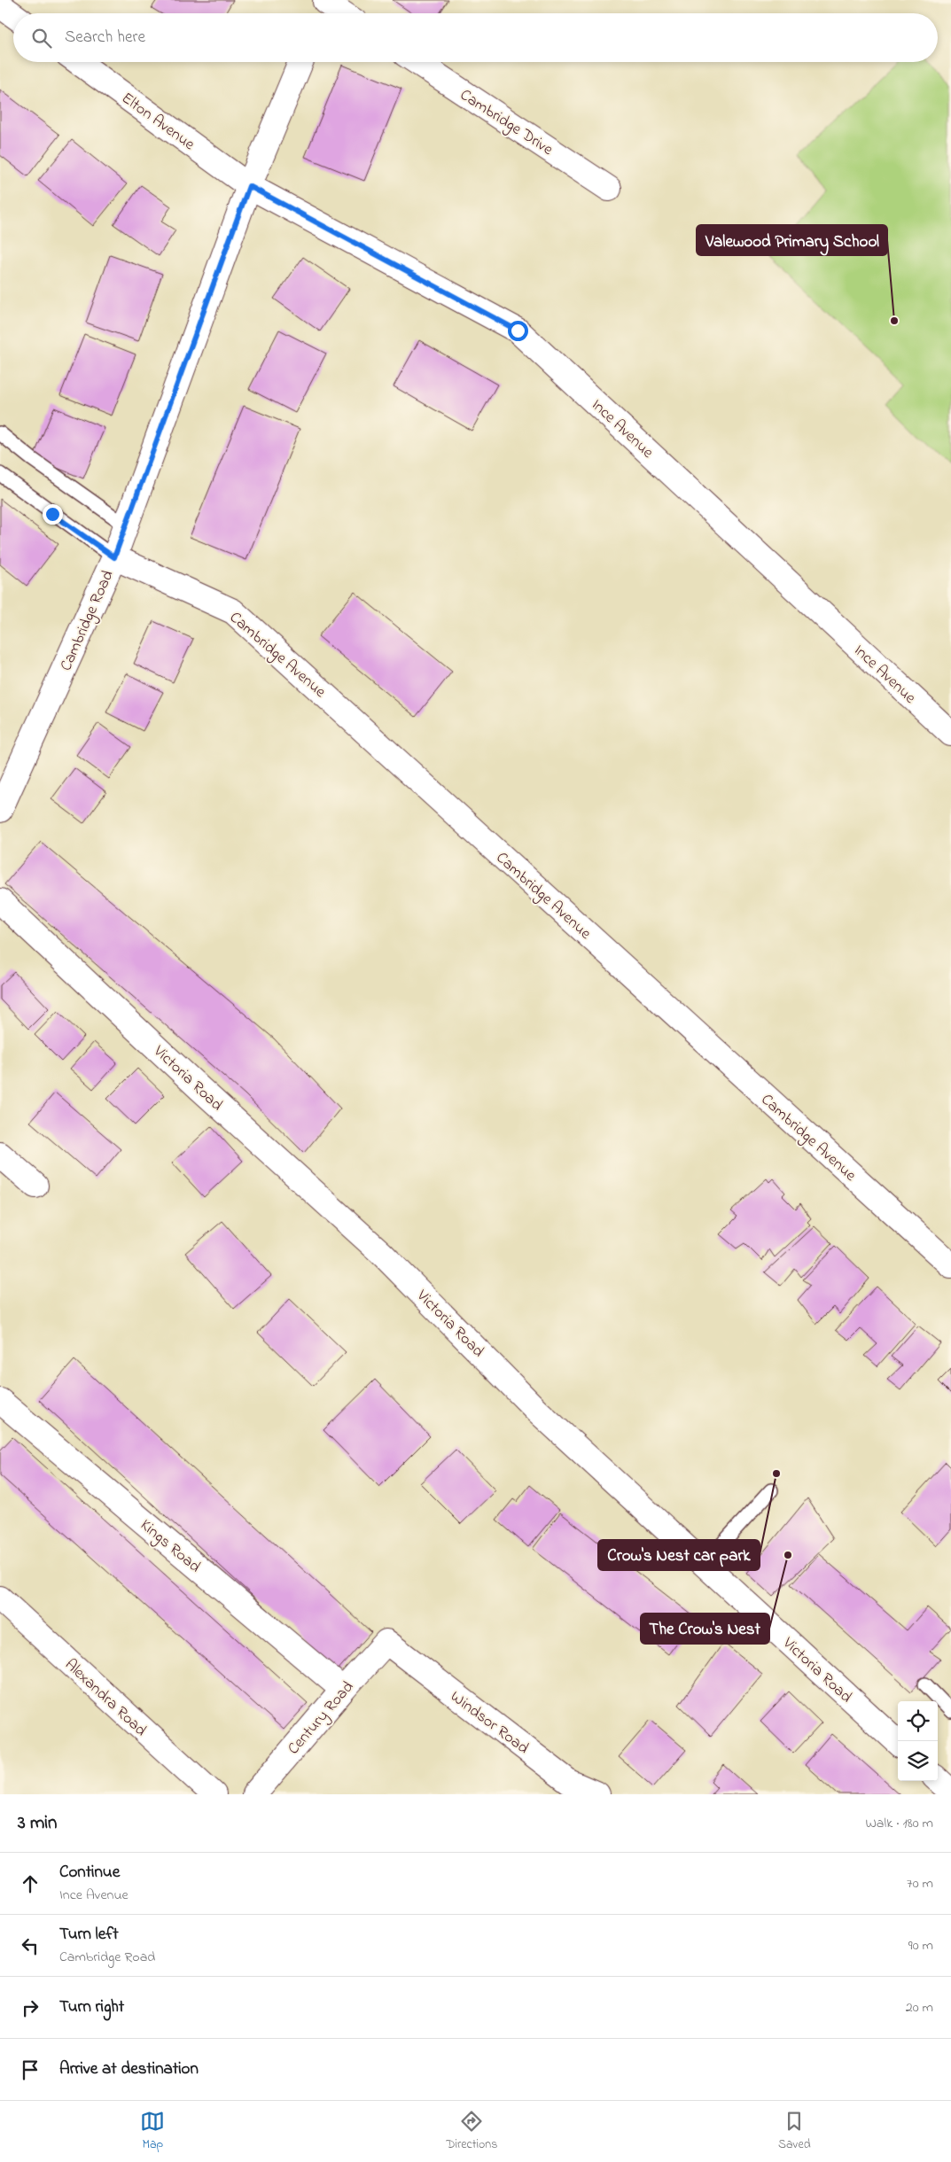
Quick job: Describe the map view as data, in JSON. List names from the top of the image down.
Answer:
{
  "streets": {
    "street": [
      "Elton Avenue",
      "Cambridge Drive",
      "Ince Avenue",
      "Cambridge Road",
      "Cambridge Avenue",
      "Victoria Road",
      "Kings Road",
      "Alexandra Road",
      "Century Road",
      "Windsor Road"
    ]
  },
  "crossings": [
    ["Elton Avenue", "Ince Avenue"],
    ["Elton Avenue", "Cambridge Road"],
    ["Ince Avenue", "Cambridge Road"],
    ["Cambridge Road", "Cambridge Avenue"],
    ["Kings Road", "Century Road"],
    ["Century Road", "Windsor Road"]
  ],
  "places": ["Valewood Primary School", "Crow's Nest car park", "The Crow's Nest"],
  "page": {
    "search": "Search here",
    "heading": ["3 min", "Walk · 180 m"],
    "list": [
      ["Continue", "Ince Avenue", "70 m"],
      ["Turn left", "Cambridge Road", "90 m"],
      ["Turn right", "20 m"],
      "Arrive at destination"
    ],
    "nav": ["Map", "Directions", "Saved"]
  }
}
